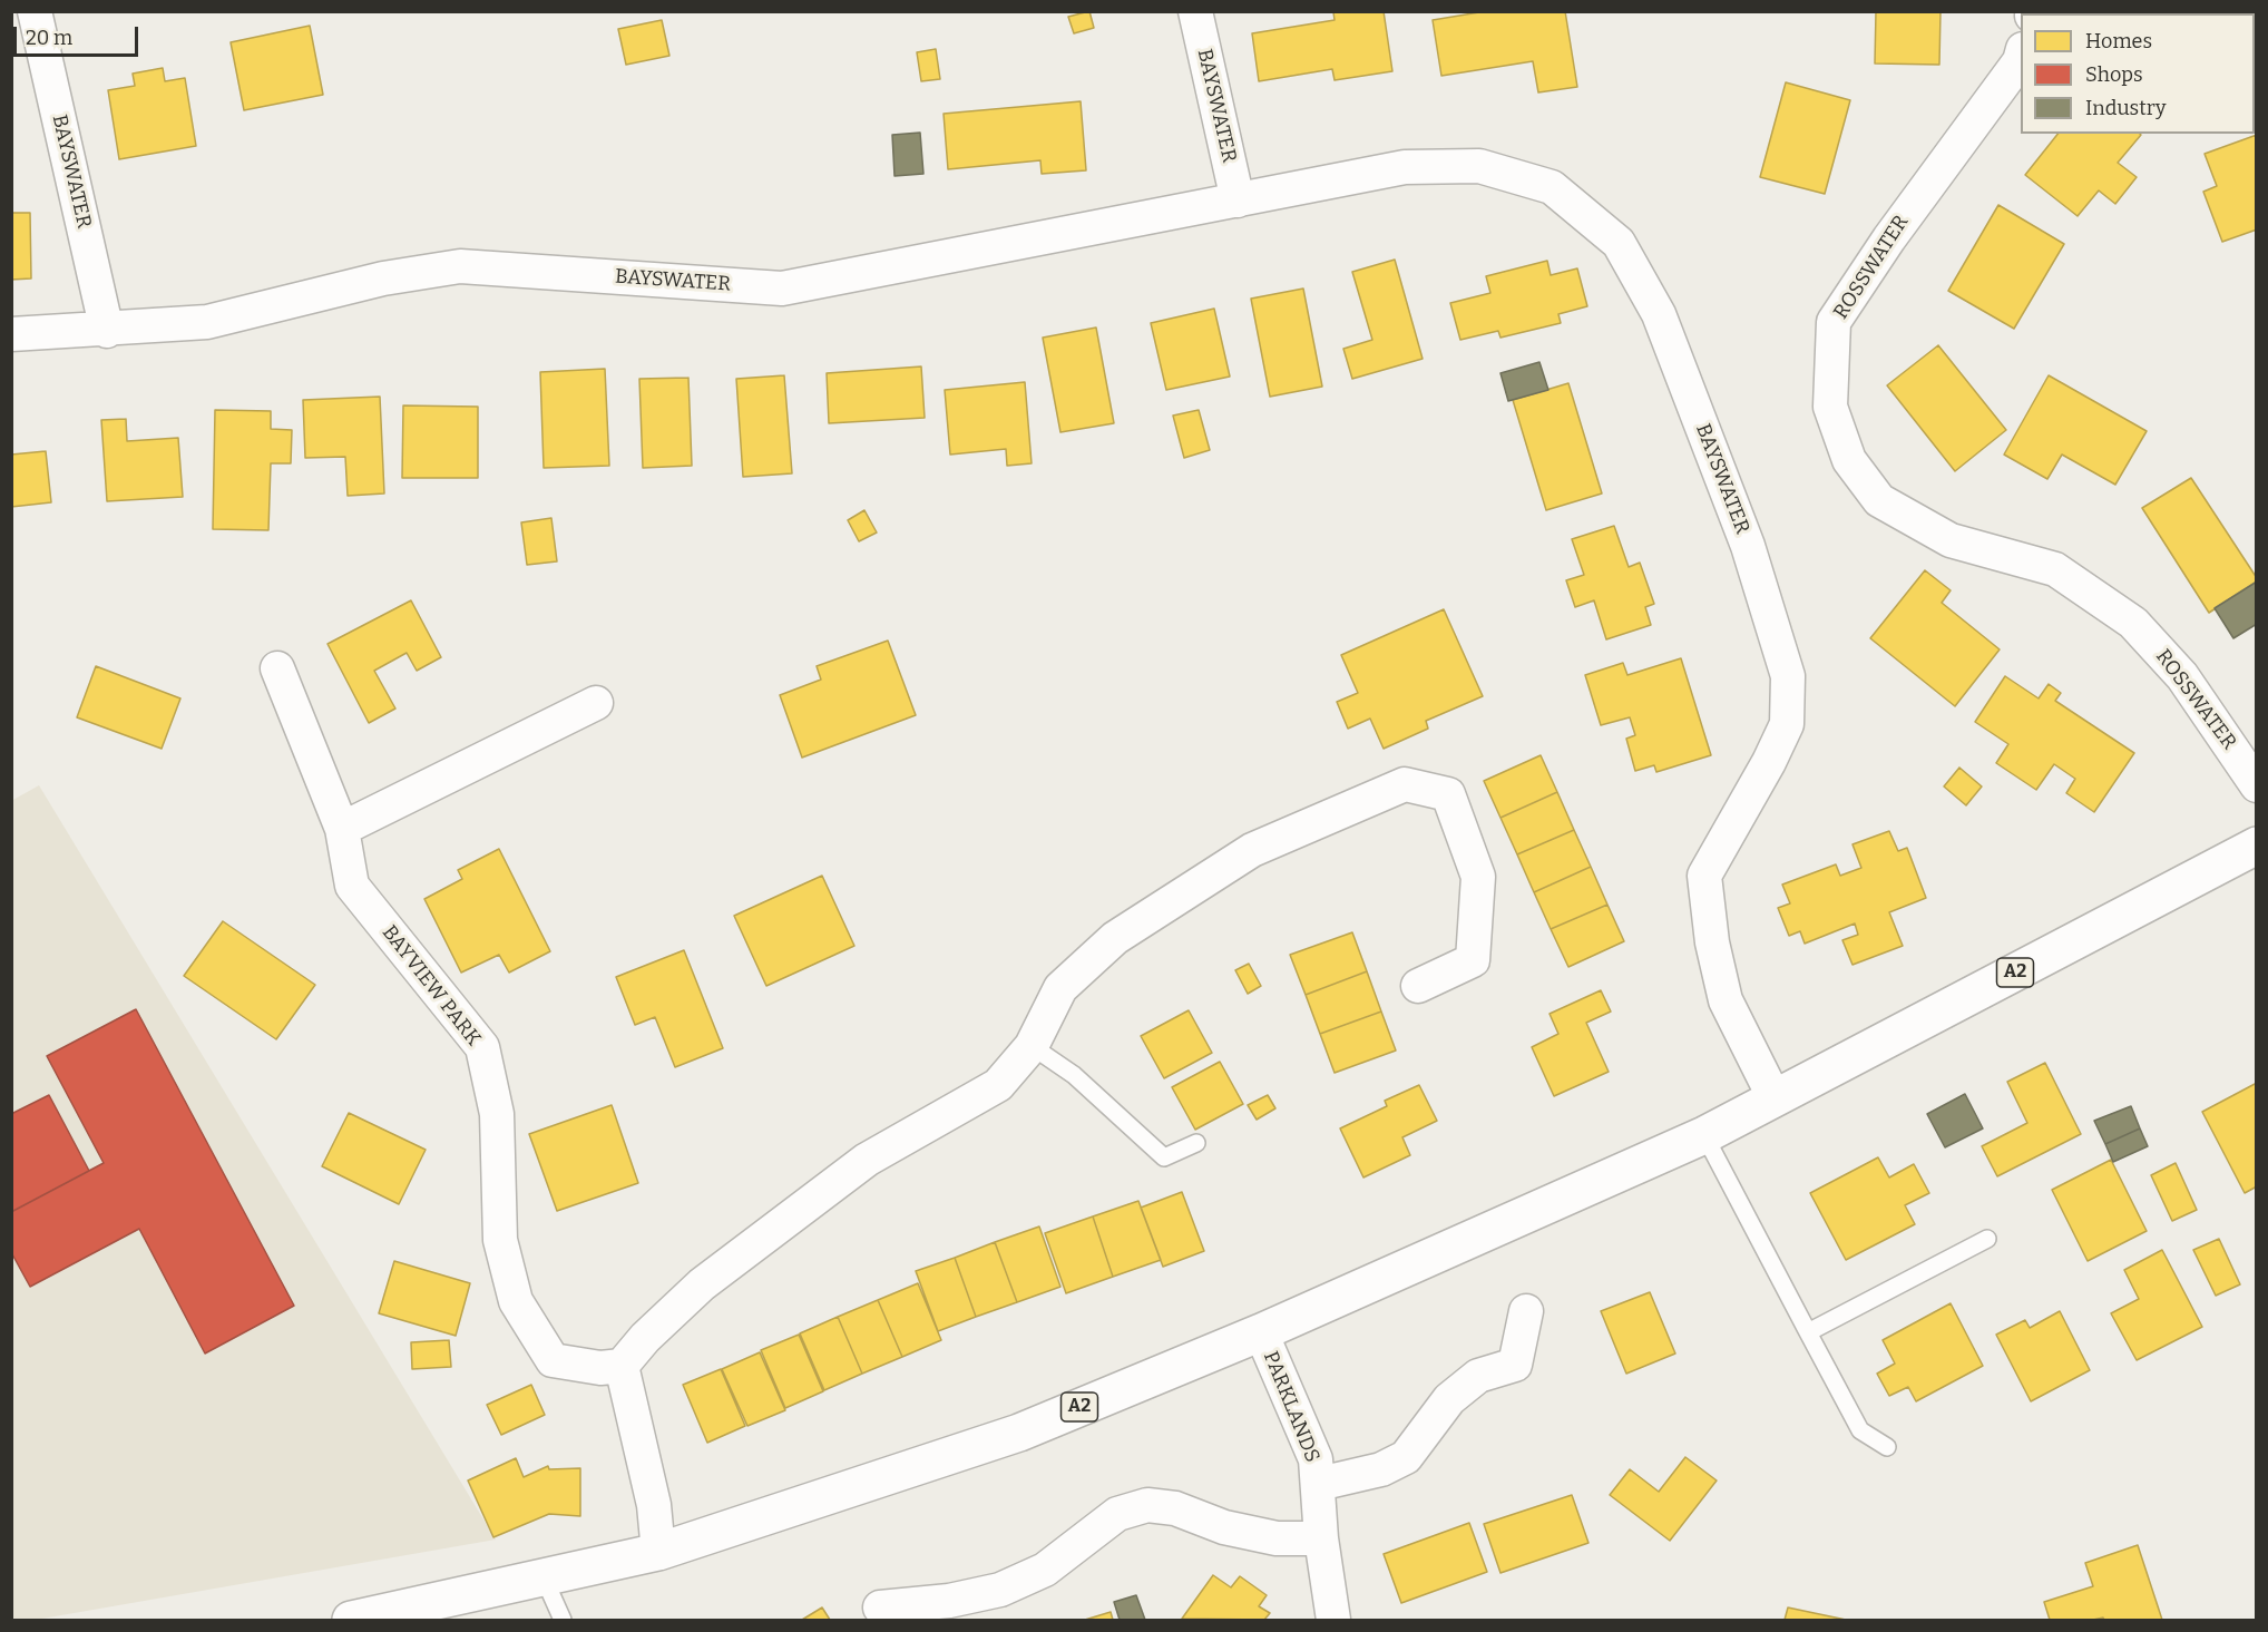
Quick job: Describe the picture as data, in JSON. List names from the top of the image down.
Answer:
{
  "streets": {
    "highway": ["A2"],
    "street": [
      "BAYSWATER",
      "ROSSWATER",
      "BAYVIEW PARK",
      "PARKLANDS"
    ]
  },
  "crossings": [
    ["BAYSWATER", "A2"],
    ["A2", "PARKLANDS"]
  ],
  "legend": ["Homes", "Shops", "Industry"],
  "scale_bar": "20 m"
}
